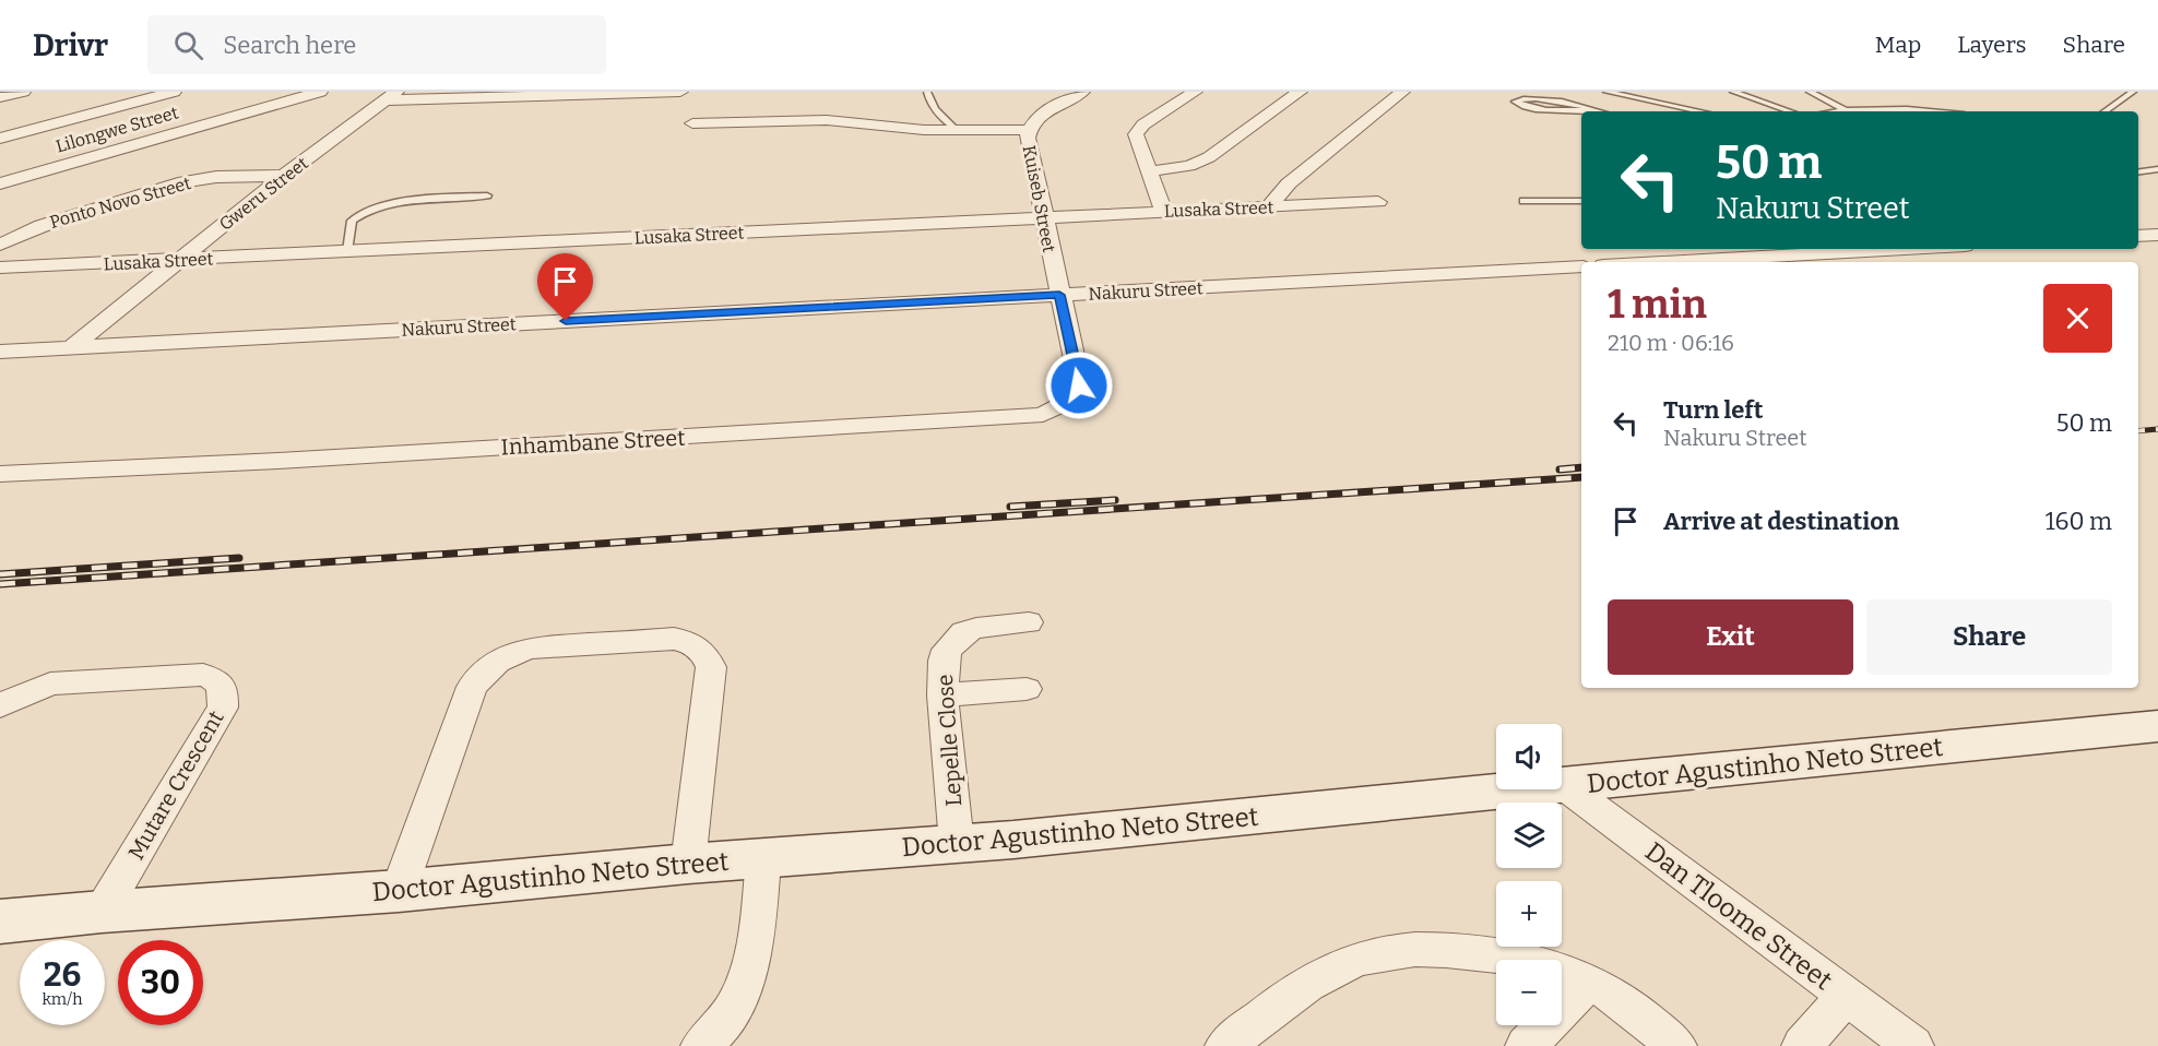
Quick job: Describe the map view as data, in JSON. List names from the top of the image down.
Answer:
{
  "streets": {
    "street": [
      "Lilongwe Street",
      "Gweru Street",
      "Kuiseb Street",
      "Ponto Novo Street",
      "Lusaka Street",
      "Nakuru Street",
      "Inhambane Street",
      "Lepelle Close",
      "Doctor Agustinho Neto Street",
      "Mutare Crescent",
      "Dan Tloome Street"
    ]
  },
  "crossings": [
    ["Gweru Street", "Ponto Novo Street"],
    ["Gweru Street", "Lusaka Street"],
    ["Gweru Street", "Nakuru Street"],
    ["Kuiseb Street", "Lusaka Street"],
    ["Kuiseb Street", "Nakuru Street"],
    ["Kuiseb Street", "Inhambane Street"],
    ["Nakuru Street", "Inhambane Street"],
    ["Lepelle Close", "Doctor Agustinho Neto Street"],
    ["Doctor Agustinho Neto Street", "Mutare Crescent"],
    ["Doctor Agustinho Neto Street", "Dan Tloome Street"]
  ],
  "page": {
    "header": "Drivr",
    "search": "Search here",
    "nav": ["Map", "Layers", "Share"],
    "turn": ["50 m", "Nakuru Street"],
    "heading": ["1 min", "210 m · 06:16"],
    "list": [
      {
        "name": "Turn left",
        "note": "Nakuru Street",
        "value": "50 m"
      },
      {
        "name": "Arrive at destination",
        "value": "160 m"
      }
    ],
    "buttons": ["Exit", "Share"],
    "map_buttons": ["+", "−"],
    "speed": "26 km/h",
    "limit": "30"
  }
}
